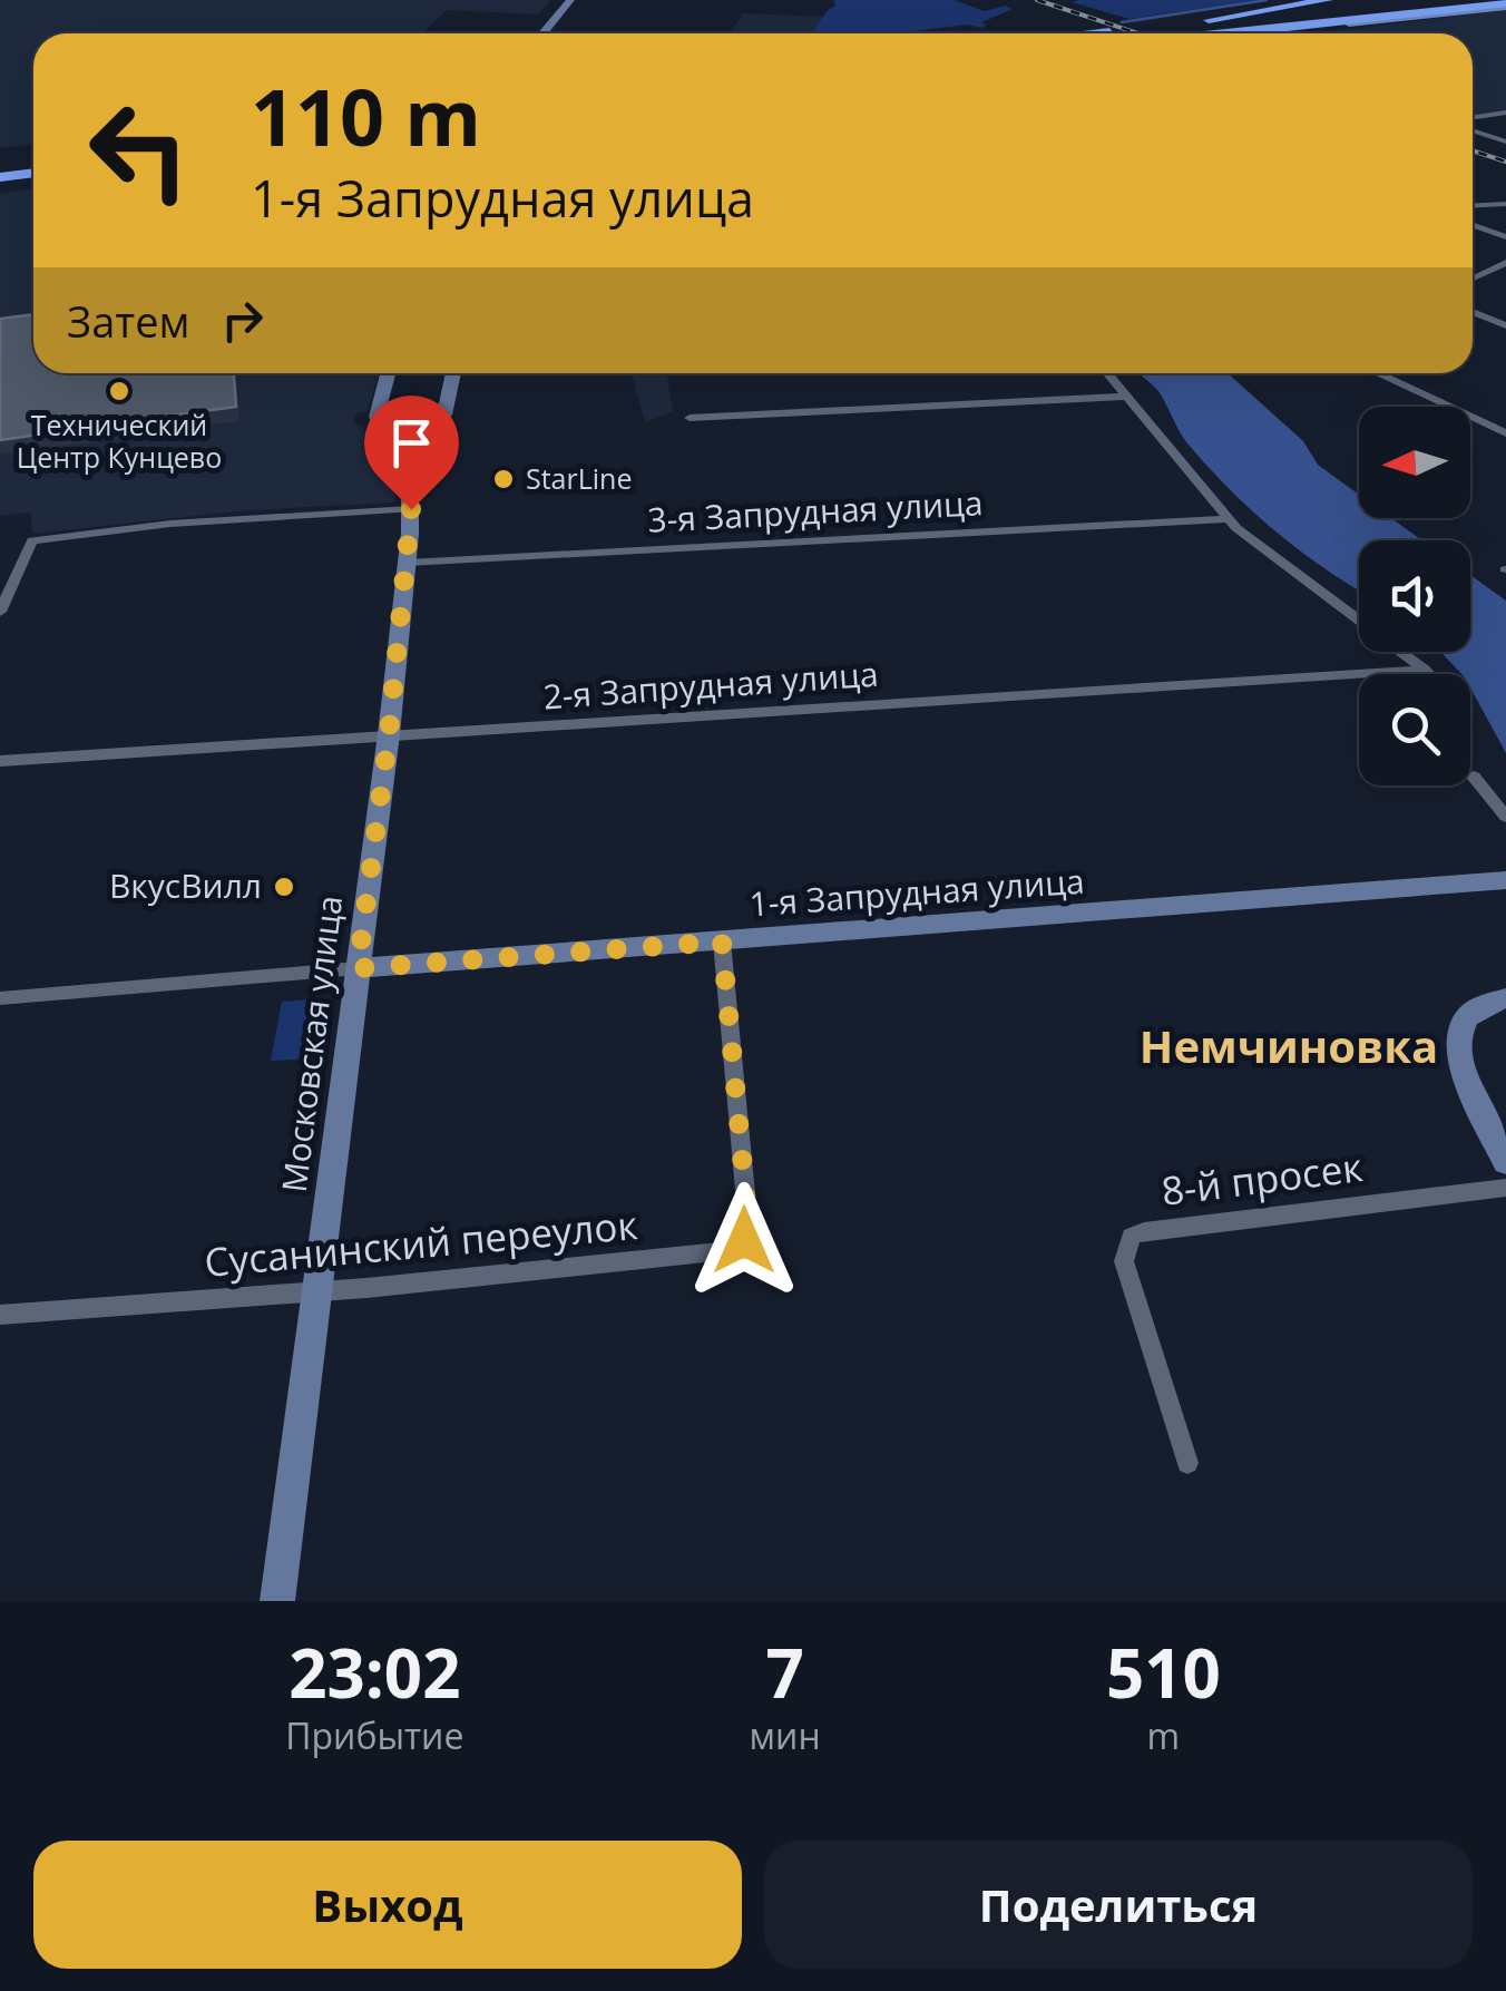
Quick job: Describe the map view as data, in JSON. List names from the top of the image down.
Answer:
{
  "streets": {
    "street": [
      "3-я Запрудная улица",
      "2-я Запрудная улица",
      "1-я Запрудная улица",
      "Московская улица",
      "8-й просек",
      "Сусанинский переулок"
    ]
  },
  "crossings": [
    ["3-я Запрудная улица", "Московская улица"],
    ["2-я Запрудная улица", "Московская улица"],
    ["1-я Запрудная улица", "Московская улица"],
    ["1-я Запрудная улица", "Сусанинский переулок"],
    ["Московская улица", "Сусанинский переулок"]
  ],
  "districts": ["Немчиновка"],
  "places": ["Технический Центр Кунцево", "StarLine", "ВкусВилл"],
  "north": "left",
  "page": {
    "turn": ["110 m", "1-я Запрудная улица"],
    "then": "Затем",
    "eta": [
      "23:02",
      "Прибытие",
      "7",
      "мин",
      "510",
      "m"
    ],
    "buttons": ["Выход", "Поделиться"]
  }
}
